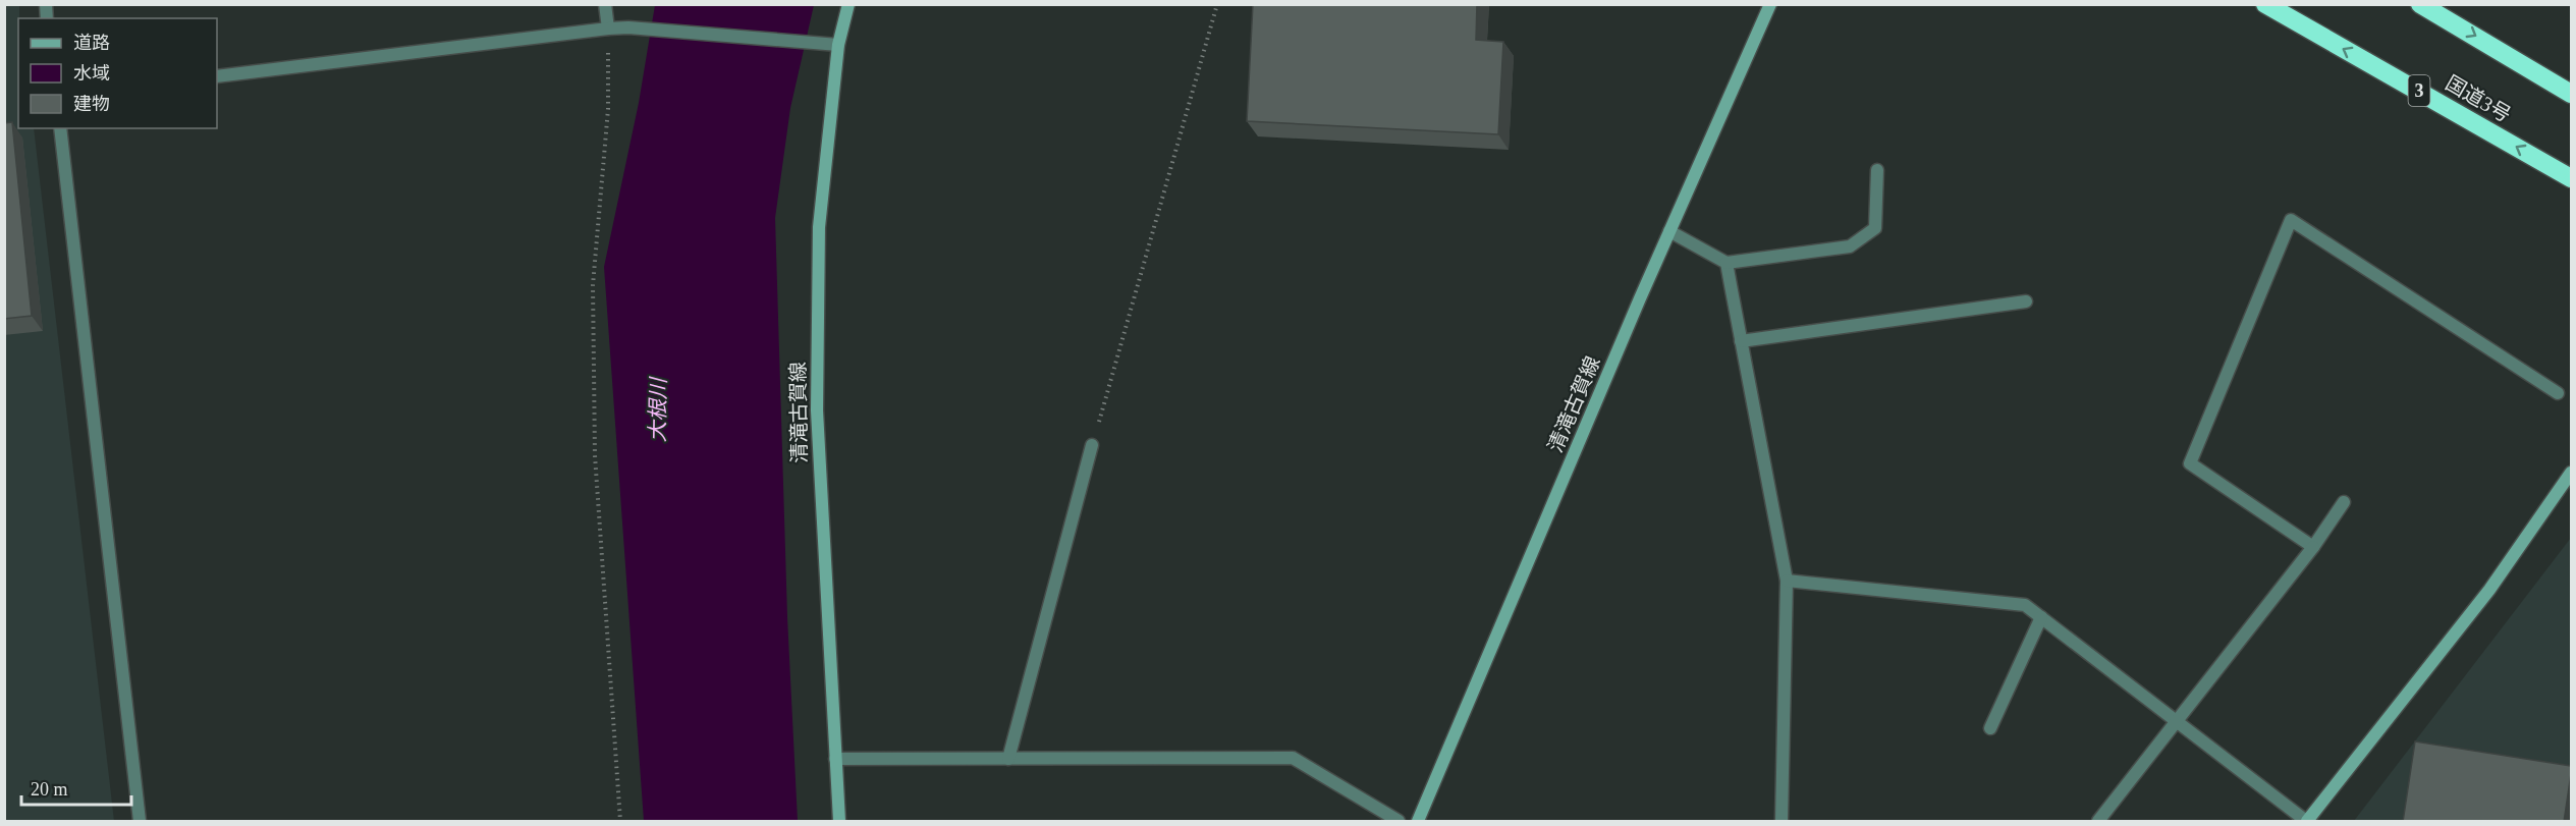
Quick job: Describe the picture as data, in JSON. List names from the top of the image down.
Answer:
{
  "streets": {
    "highway": ["3", "国道3号"],
    "main road": ["清滝古賀線"]
  },
  "water": ["大根川"],
  "legend": ["道路", "水域", "建物"],
  "scale_bar": "20 m"
}
